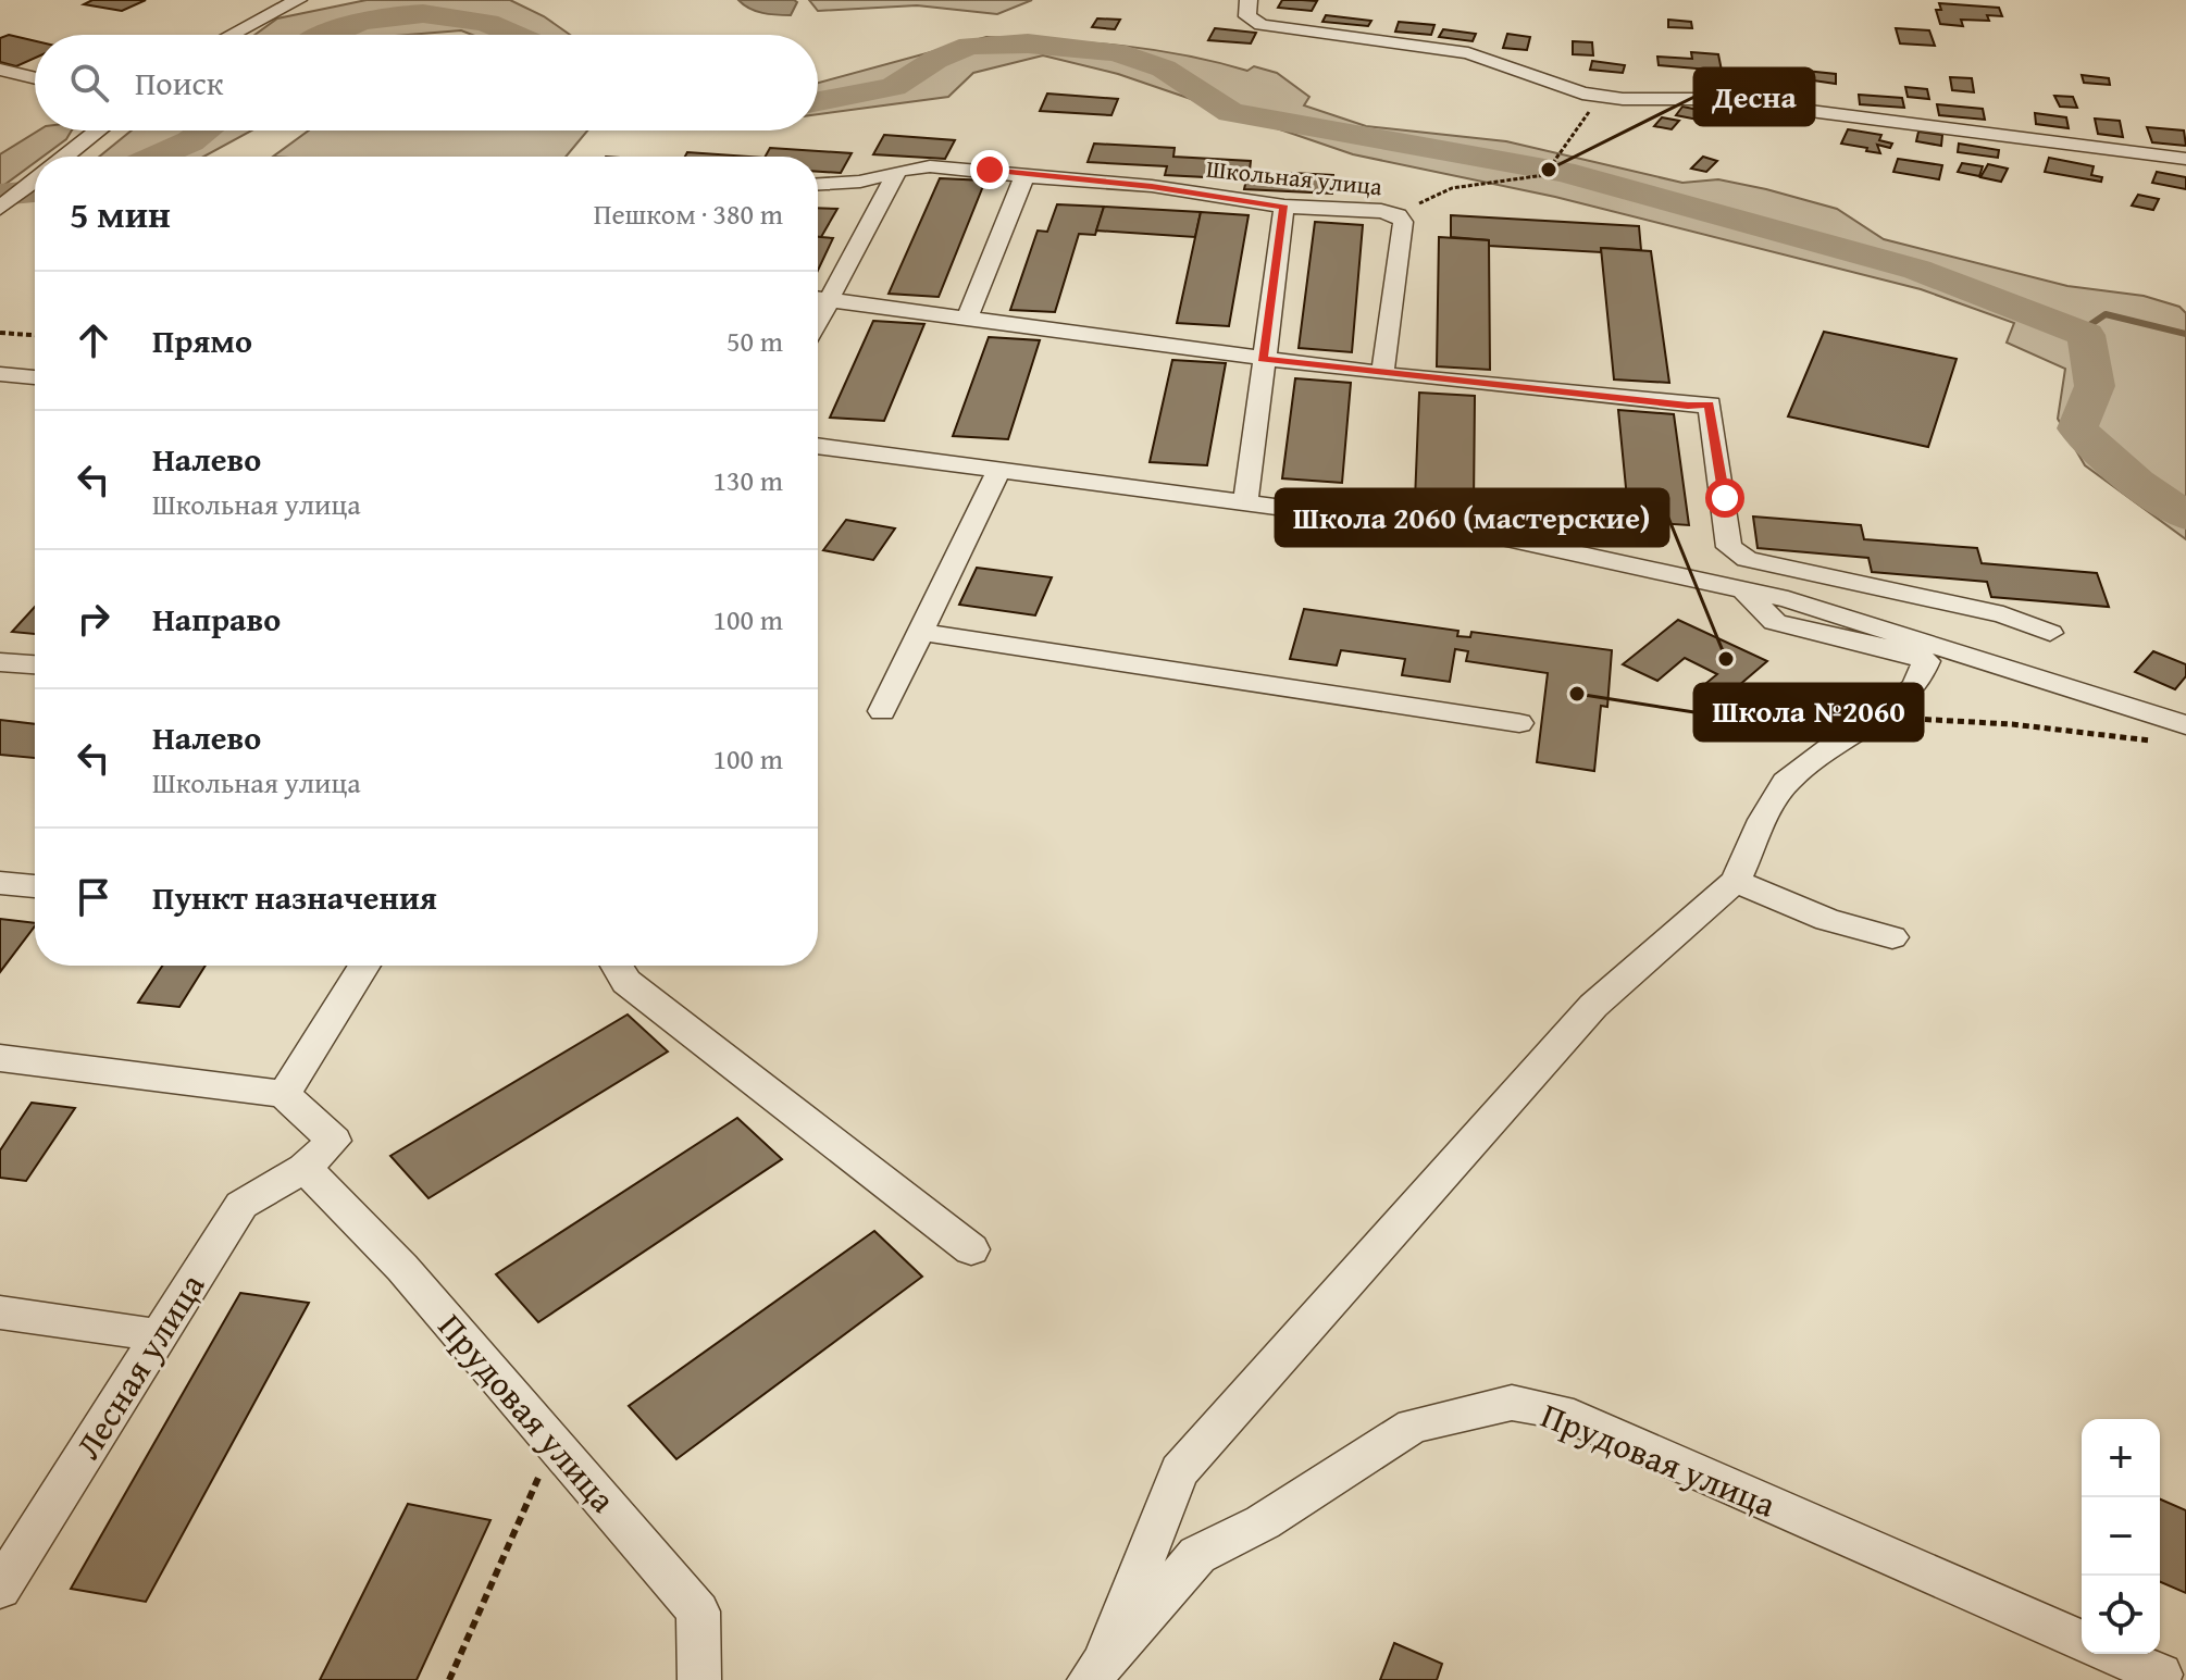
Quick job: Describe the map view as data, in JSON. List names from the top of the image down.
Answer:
{
  "streets": {
    "street": ["Школьная улица", "Лесная улица", "Прудовая улица"]
  },
  "crossings": [
    ["Лесная улица", "Прудовая улица"]
  ],
  "places": ["Десна", "Школа 2060 (мастерские)", "Школа №2060"],
  "page": {
    "search": "Поиск",
    "heading": ["5 мин", "Пешком · 380 m"],
    "list": [
      ["Прямо", "50 m"],
      ["Налево", "Школьная улица", "130 m"],
      ["Направо", "100 m"],
      ["Налево", "Школьная улица", "100 m"],
      "Пункт назначения"
    ],
    "map_buttons": ["+", "−"]
  }
}
